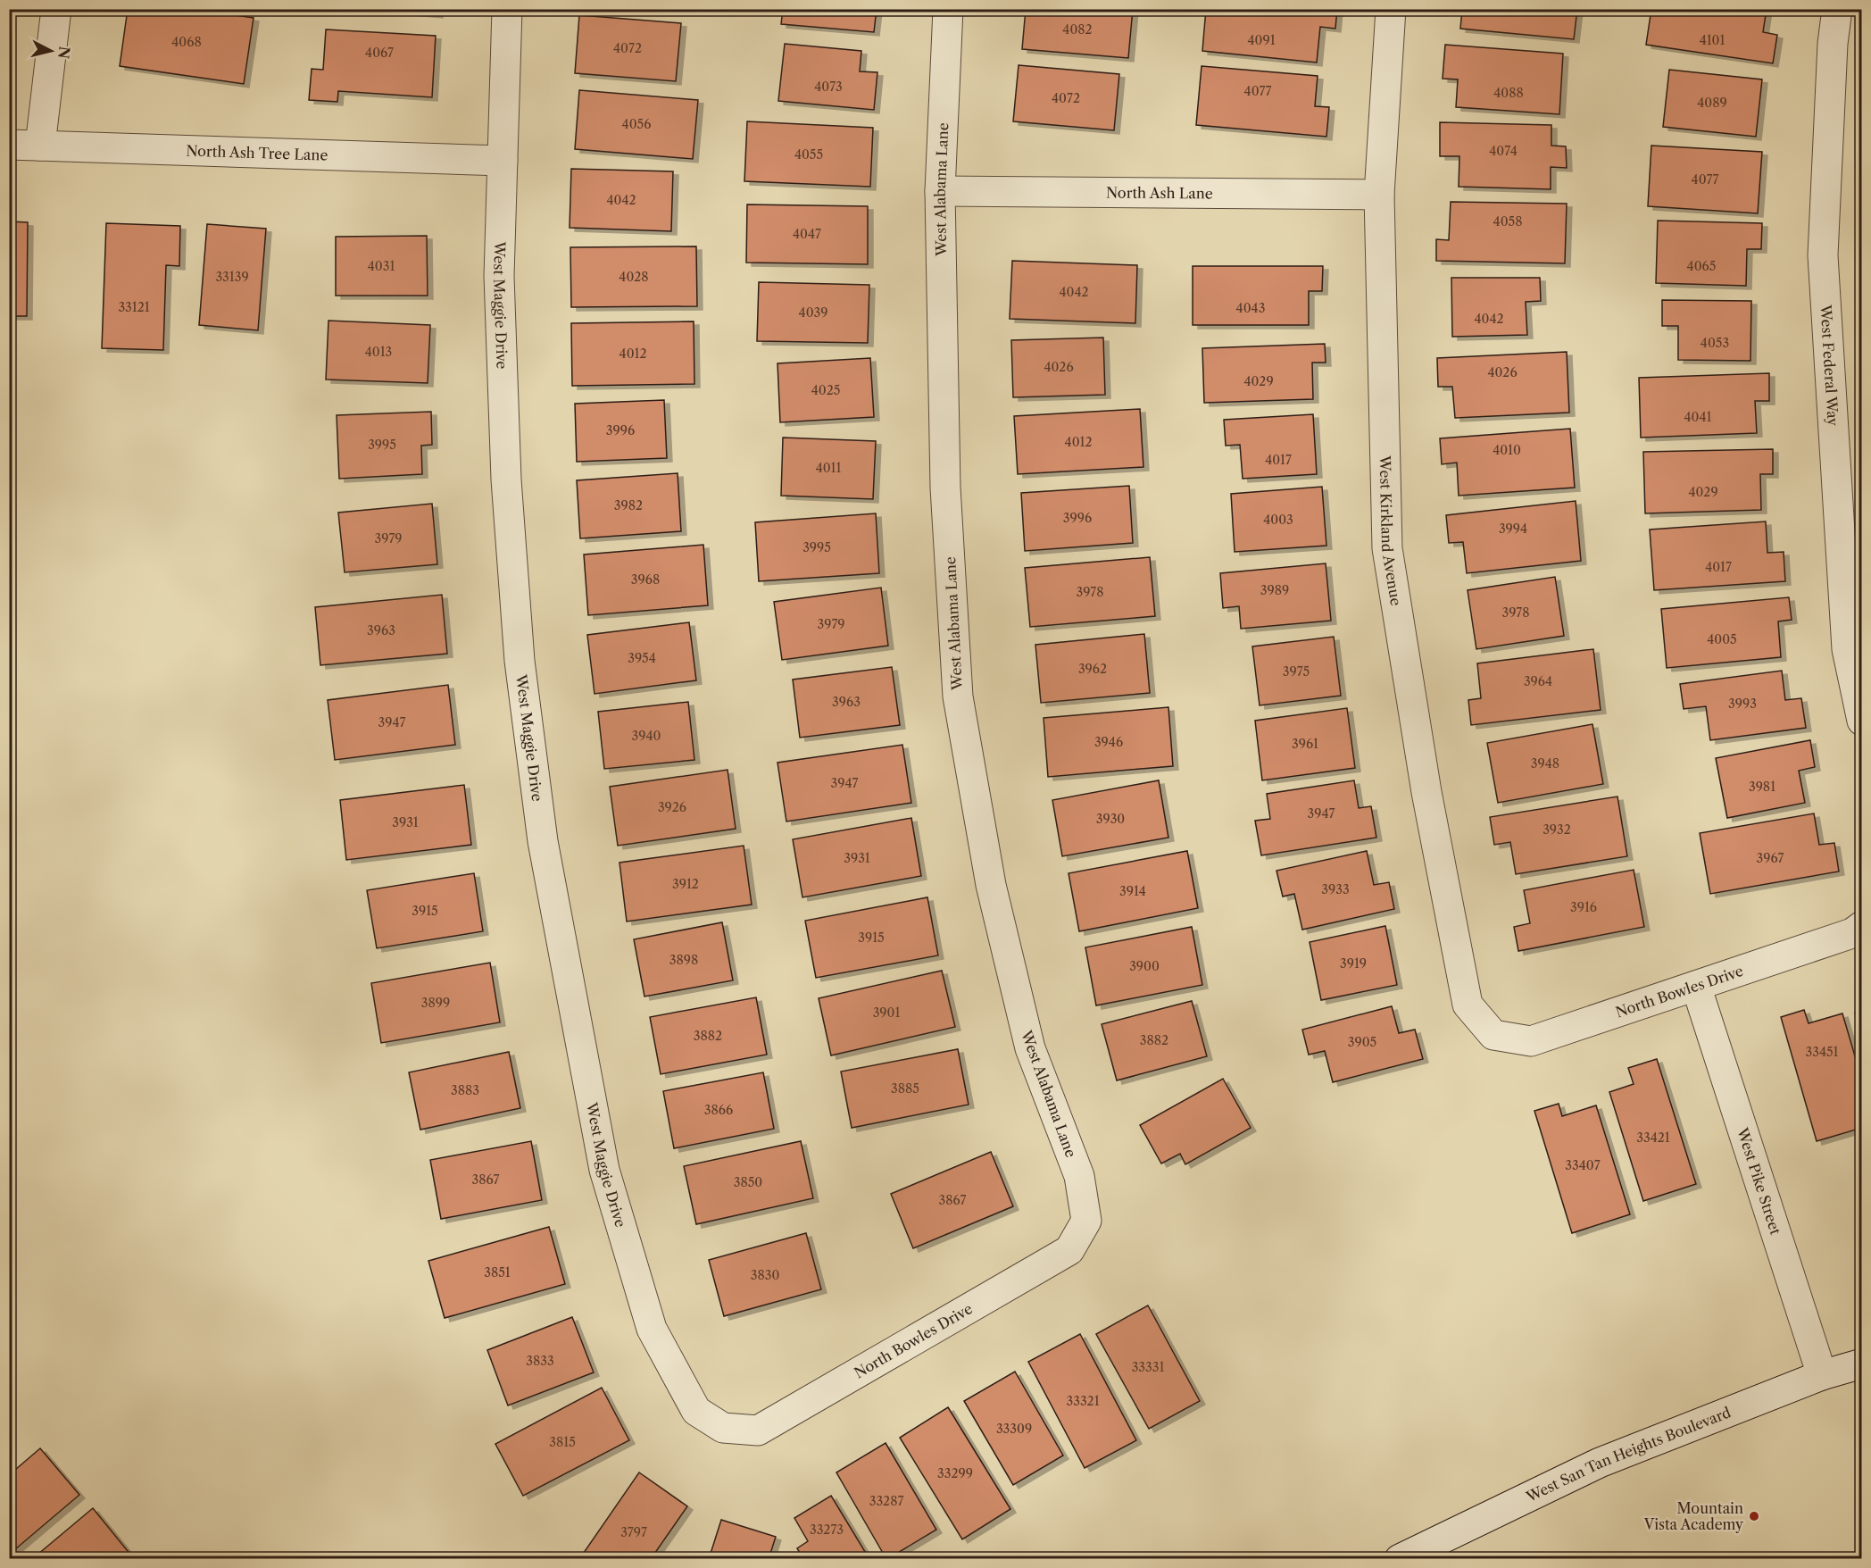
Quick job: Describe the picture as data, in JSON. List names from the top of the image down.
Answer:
{
  "streets": {
    "street": [
      "North Ash Tree Lane",
      "West Alabama Lane",
      "North Ash Lane",
      "West Maggie Drive",
      "West Federal Way",
      "West Kirkland Avenue",
      "North Bowles Drive",
      "West Pike Street",
      "West San Tan Heights Boulevard"
    ]
  },
  "crossings": [
    ["North Ash Tree Lane", "West Maggie Drive"],
    ["West Alabama Lane", "North Ash Lane"],
    ["West Alabama Lane", "North Bowles Drive"],
    ["North Ash Lane", "West Kirkland Avenue"],
    ["West Maggie Drive", "North Bowles Drive"],
    ["West Kirkland Avenue", "North Bowles Drive"],
    ["North Bowles Drive", "West Pike Street"],
    ["West Pike Street", "West San Tan Heights Boulevard"]
  ],
  "places": ["Mountain Vista Academy"],
  "house_numbers": [
    "4082",
    "4091",
    "4101",
    "4068",
    "4072",
    "4067",
    "4073",
    "4077",
    "4088",
    "4072",
    "4089",
    "4056",
    "4074",
    "4055",
    "4077",
    "4042",
    "4058",
    "4047",
    "4031",
    "4065",
    "33139",
    "4028",
    "4042",
    "33121",
    "4043",
    "4039",
    "4042",
    "4053",
    "4013",
    "4012",
    "4026",
    "4026",
    "4029",
    "4025",
    "4041",
    "3996",
    "4012",
    "3995",
    "4010",
    "4017",
    "4011",
    "4029",
    "3982",
    "3996",
    "4003",
    "3994",
    "3979",
    "3995",
    "4017",
    "3968",
    "3989",
    "3978",
    "3978",
    "3979",
    "3963",
    "4005",
    "3954",
    "3962",
    "3975",
    "3964",
    "3963",
    "3993",
    "3947",
    "3940",
    "3946",
    "3961",
    "3948",
    "3947",
    "3981",
    "3926",
    "3947",
    "3930",
    "3931",
    "3932",
    "3931",
    "3967",
    "3912",
    "3933",
    "3914",
    "3916",
    "3915",
    "3915",
    "3898",
    "3919",
    "3900",
    "3899",
    "3901",
    "3882",
    "3882",
    "3905",
    "33451",
    "3885",
    "3883",
    "3866",
    "33421",
    "33407",
    "3867",
    "3850",
    "3867",
    "3851",
    "3830",
    "3833",
    "33331",
    "33321",
    "33309",
    "3815",
    "33299",
    "33287",
    "33273",
    "3797"
  ],
  "north": "right"
}
